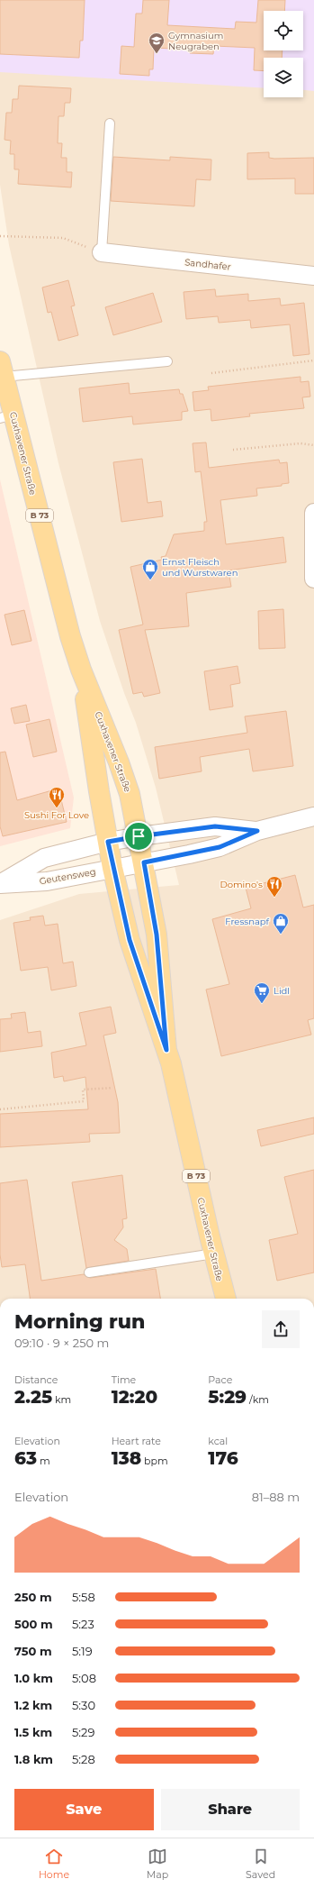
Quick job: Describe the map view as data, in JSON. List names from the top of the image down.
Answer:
{
  "streets": {
    "main road": ["Cuxhavener Straße", "B 73"],
    "street": ["Sandhafer", "Geutensweg"]
  },
  "crossings": [
    ["Cuxhavener Straße", "Geutensweg"]
  ],
  "places": {
    "school or university": ["Gymnasium Neugraben"],
    "shop": ["Ernst Fleisch und Wurstwaren", "Fressnapf"],
    "restaurant": ["Sushi For Love", "Domino's"],
    "supermarket": ["Lidl"]
  },
  "page": {
    "heading": ["Morning run", "09:10 · 9 × 250 m"],
    "stats": [
      ["Distance", "2.25 km"],
      ["Time", "12:20"],
      ["Pace", "5:29 /km"],
      ["Elevation", "63 m"],
      ["Heart rate", "138 bpm"],
      ["kcal", "176"]
    ],
    "chart": ["Elevation", "81–88 m"],
    "list": [
      {
        "name": "250 m",
        "note": "5:58"
      },
      {
        "name": "500 m",
        "note": "5:23"
      },
      {
        "name": "750 m",
        "note": "5:19"
      },
      {
        "name": "1.0 km",
        "note": "5:08"
      },
      {
        "name": "1.2 km",
        "note": "5:30"
      },
      {
        "name": "1.5 km",
        "note": "5:29"
      },
      {
        "name": "1.8 km",
        "note": "5:28"
      }
    ],
    "buttons": ["Save", "Share"],
    "tabs": ["Home", "Map", "Saved"]
  }
}
